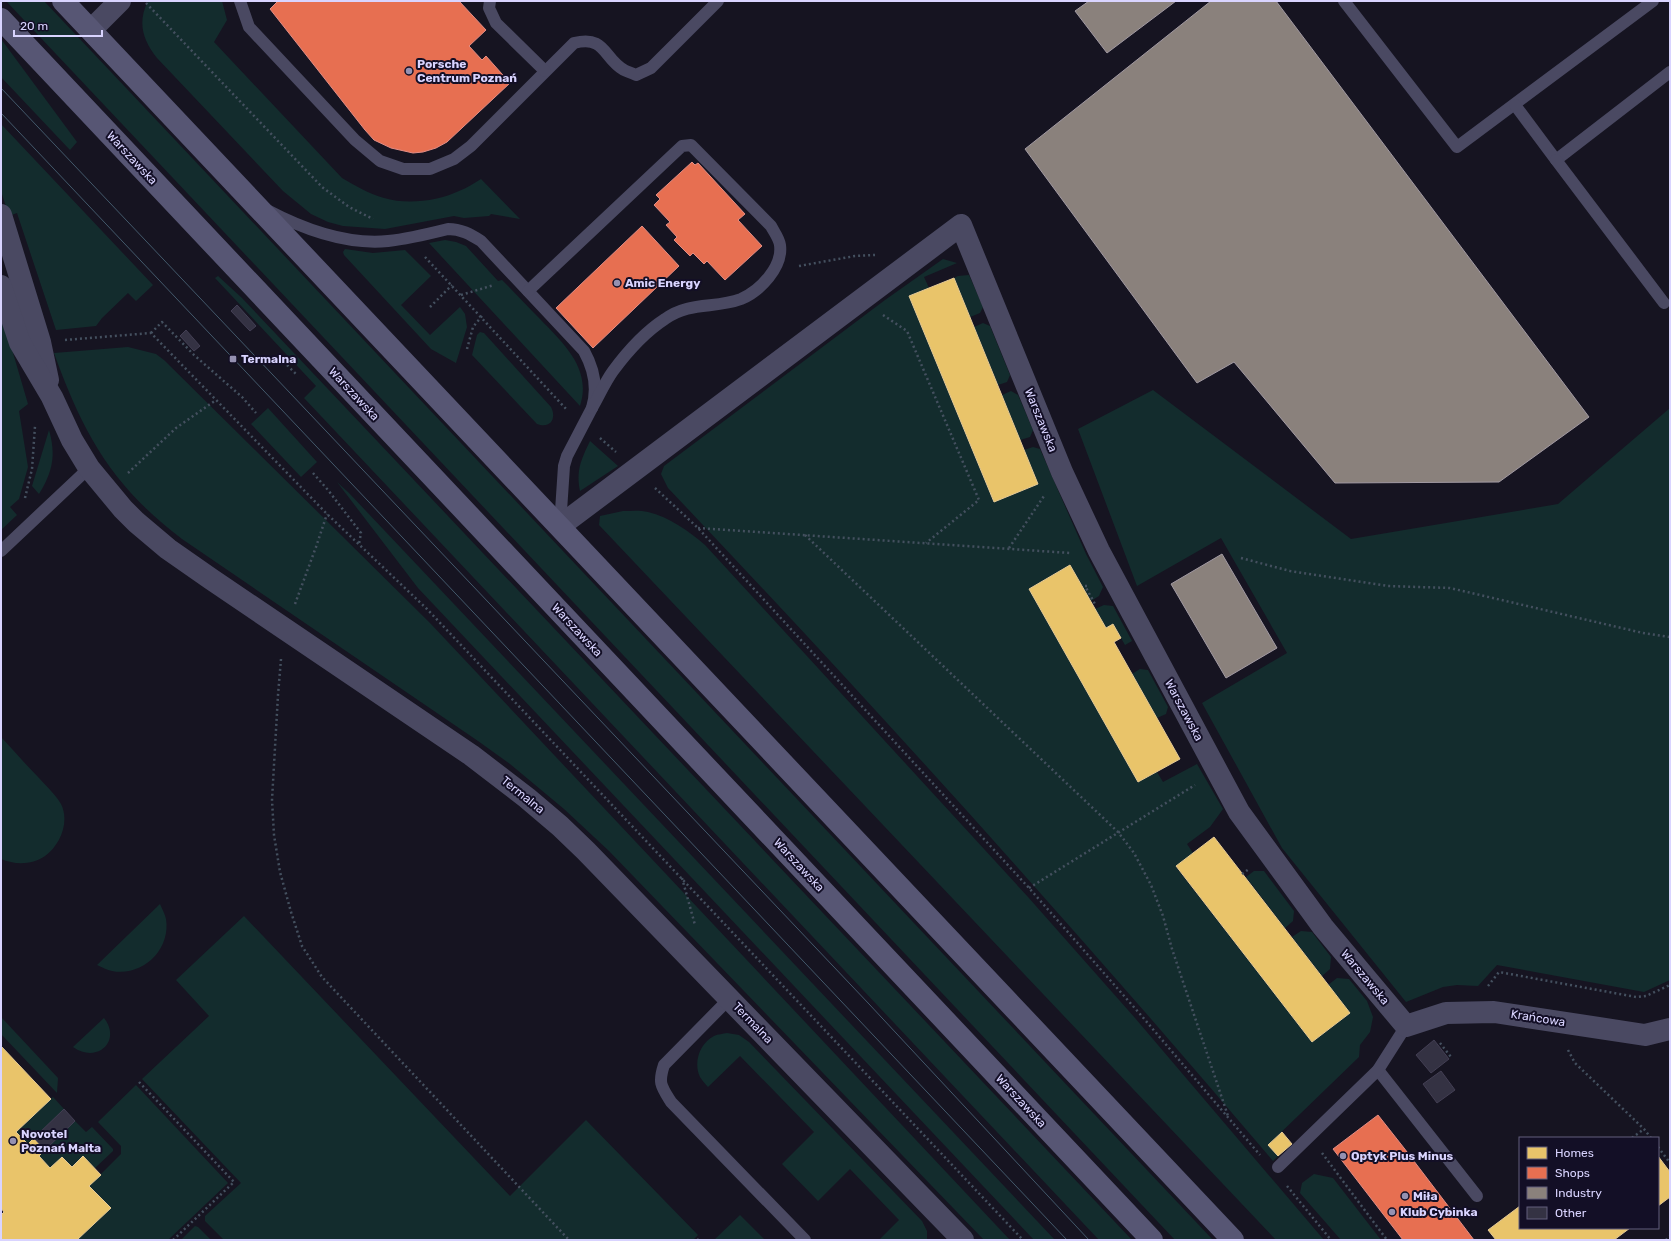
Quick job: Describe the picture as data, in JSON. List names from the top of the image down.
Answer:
{
  "streets": {
    "main road": ["Warszawska"],
    "street": ["Termalna", "Krańcowa"]
  },
  "crossings": [
    ["Warszawska", "Krańcowa"]
  ],
  "places": {
    "other": [
      "Porsche Centrum Poznań",
      "Amic Energy",
      "Novotel Poznań Malta",
      "Optyk Plus Minus",
      "Miła",
      "Klub Cybinka"
    ],
    "transit": ["Termalna"]
  },
  "legend": [
    "Homes",
    "Shops",
    "Industry",
    "Other"
  ],
  "scale_bar": "20 m"
}
